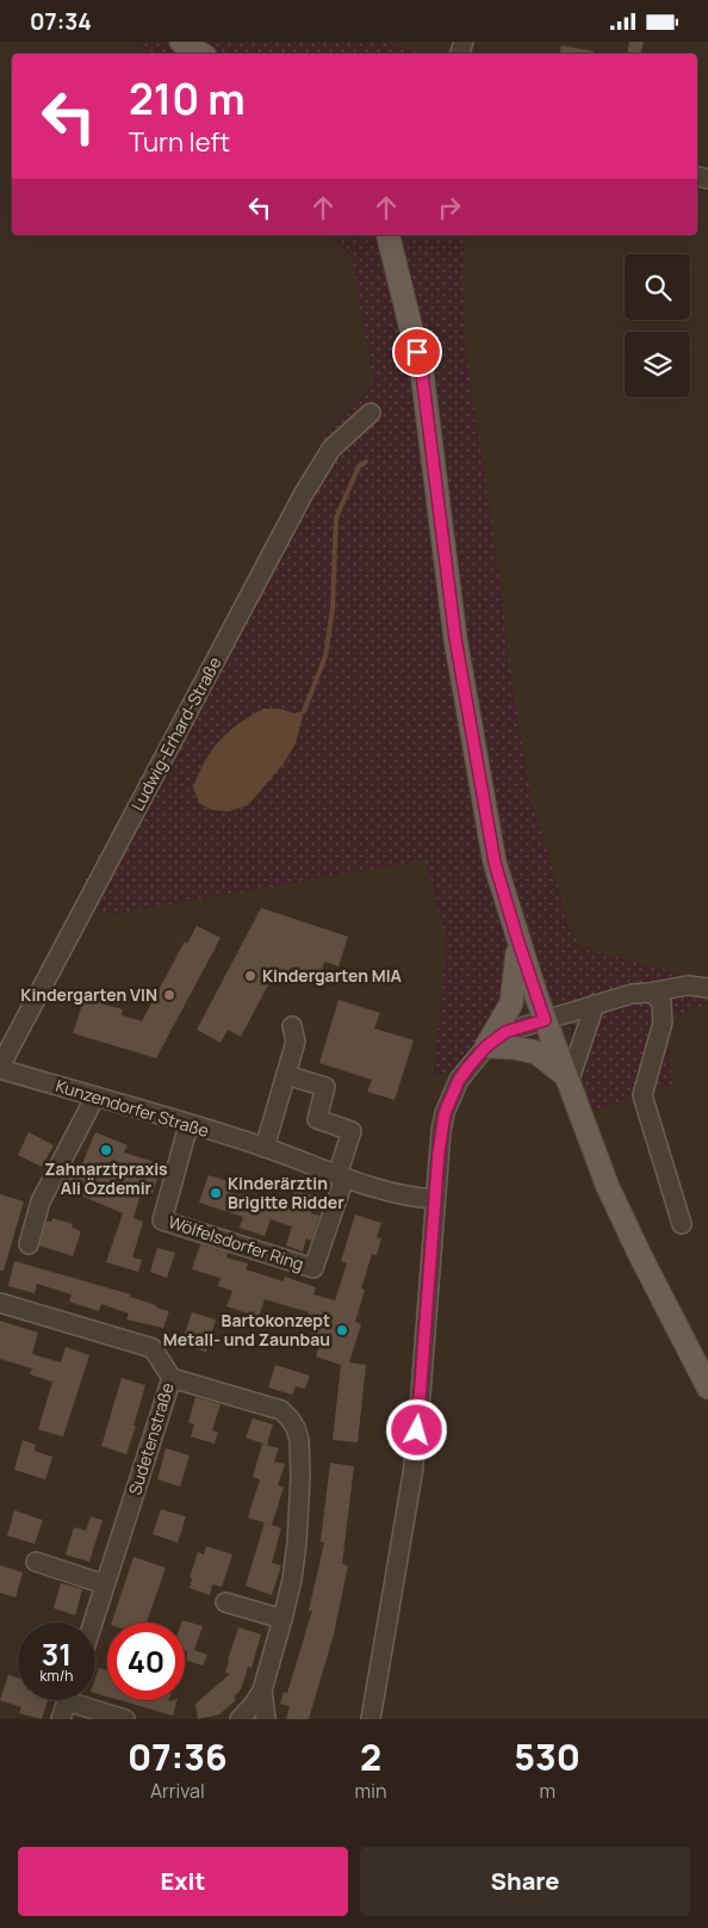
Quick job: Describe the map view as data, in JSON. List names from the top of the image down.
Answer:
{
  "streets": {
    "street": [
      "Ludwig-Erhard-Straße",
      "Kunzendorfer Straße",
      "Wölfelsdorfer Ring",
      "Sudetenstraße"
    ]
  },
  "crossings": [
    ["Ludwig-Erhard-Straße", "Kunzendorfer Straße"],
    ["Kunzendorfer Straße", "Wölfelsdorfer Ring"]
  ],
  "places": [
    "Kindergarten MIA",
    "Kindergarten VIN",
    "Zahnarztpraxis Ali Özdemir",
    "Kinderärztin Brigitte Ridder",
    "Bartokonzept Metall- und Zaunbau"
  ],
  "page": {
    "status": "07:34",
    "turn": ["210 m", "Turn left"],
    "speed": "31 km/h",
    "limit": "40",
    "eta": [
      "07:36",
      "Arrival",
      "2",
      "min",
      "530",
      "m"
    ],
    "buttons": ["Exit", "Share"]
  }
}
